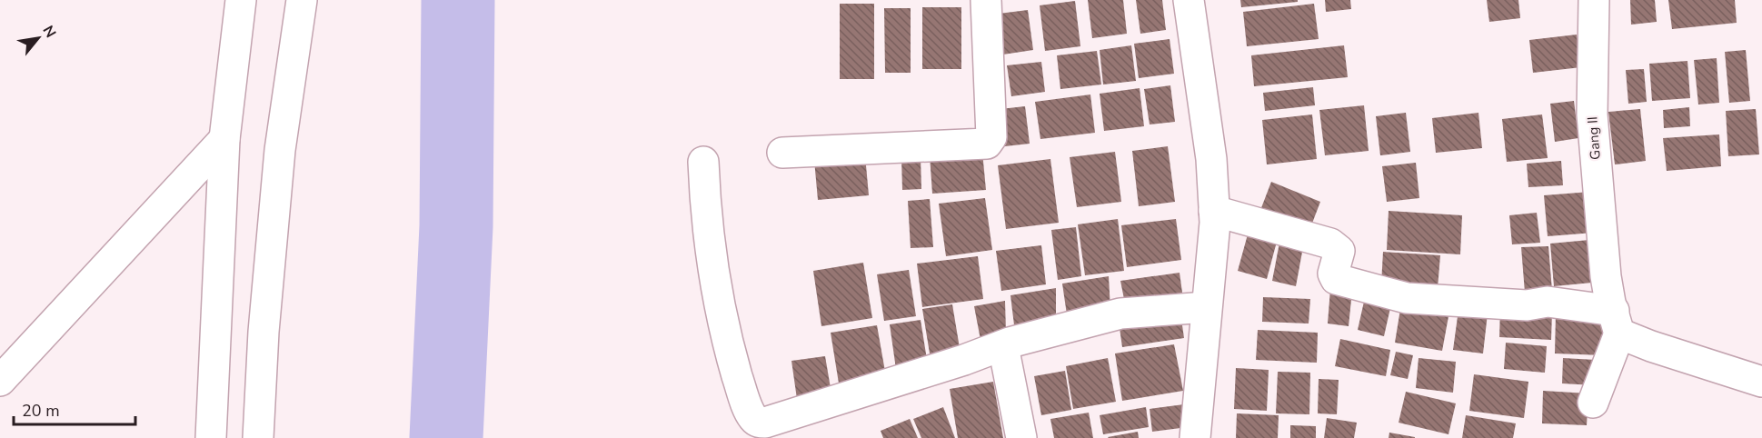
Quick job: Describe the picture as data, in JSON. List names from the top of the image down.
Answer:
{
  "streets": {
    "street": ["Gang II"]
  },
  "scale_bar": "20 m",
  "north": "top right"
}
